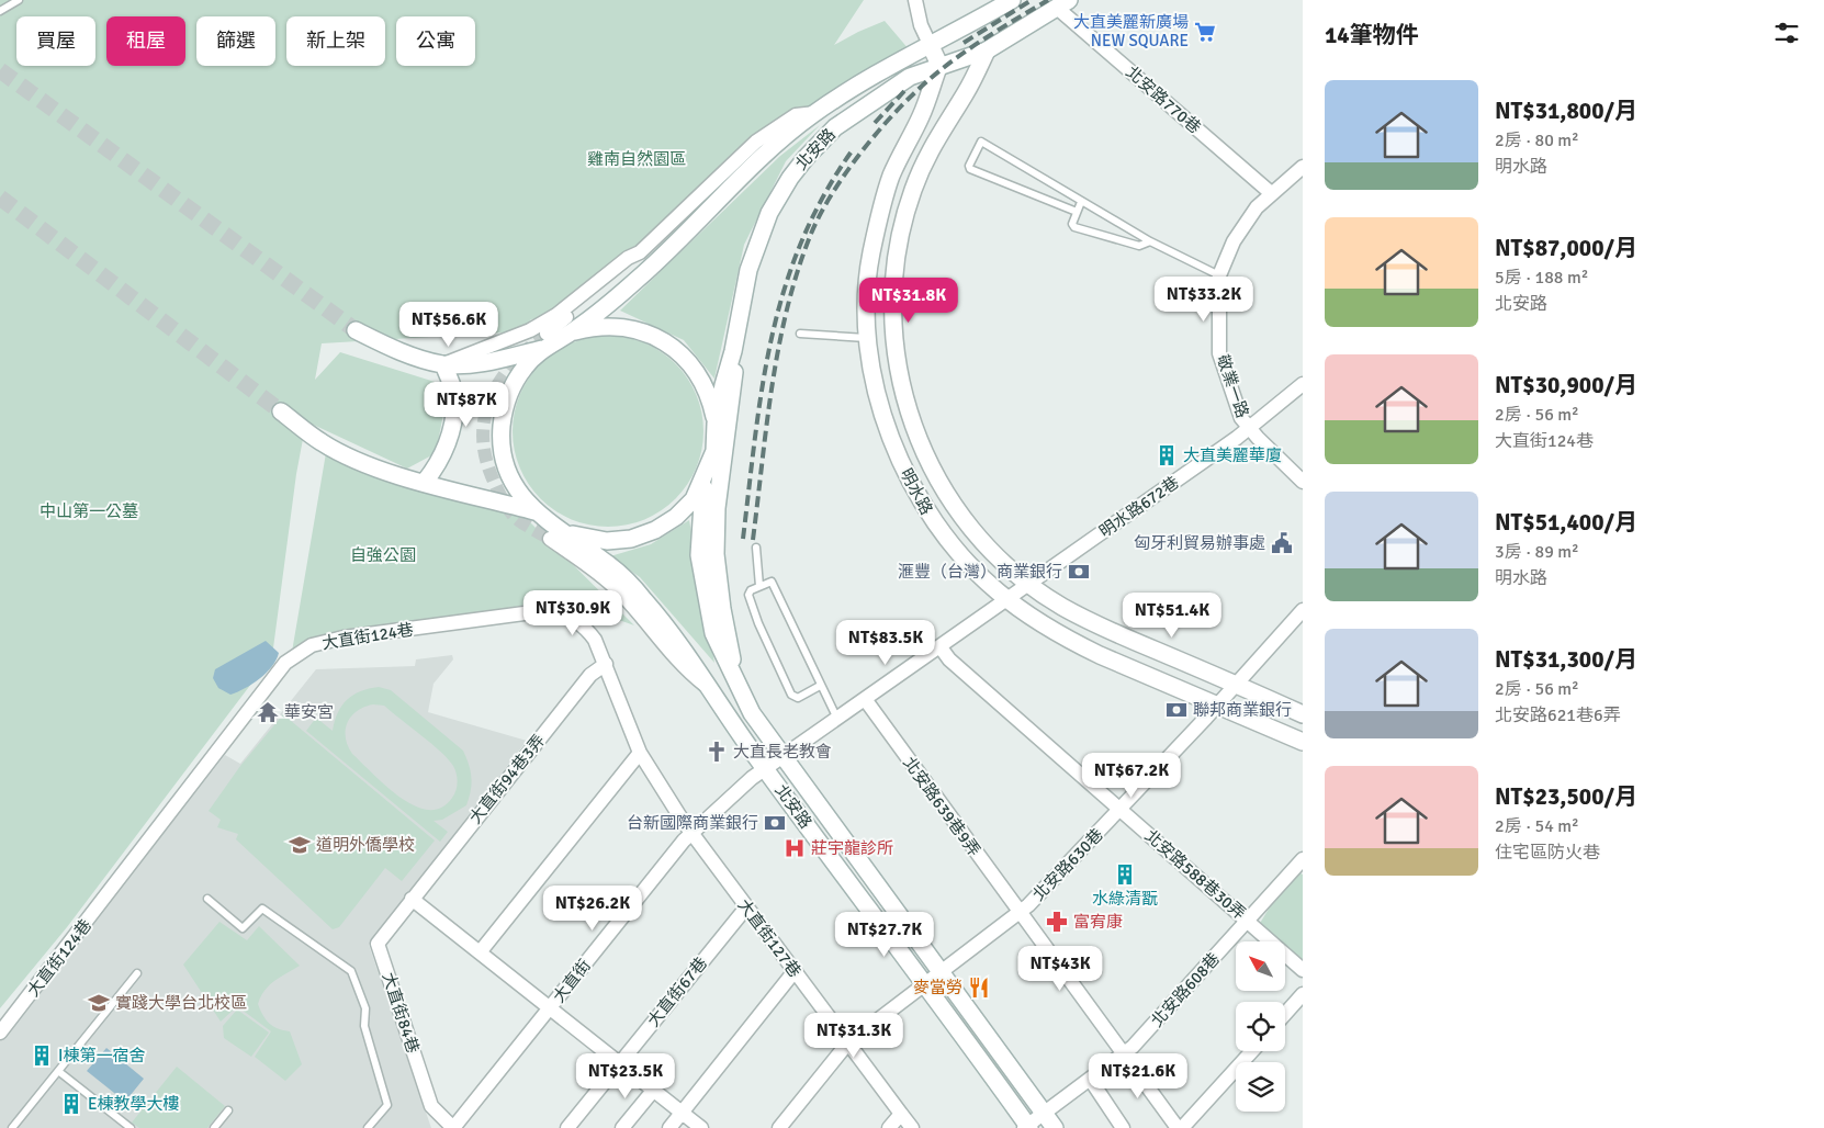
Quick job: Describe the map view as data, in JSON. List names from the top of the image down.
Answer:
{
  "streets": {
    "main road": ["北安路", "明水路"],
    "street": [
      "北安路770巷",
      "敬業一路",
      "明水路672巷",
      "大直街124巷",
      "大直街94巷3弄",
      "北安路639巷9弄",
      "北安路630巷",
      "北安路588巷30弄",
      "大直街127巷",
      "大直街",
      "北安路608巷",
      "大直街67巷",
      "大直街84巷"
    ]
  },
  "crossings": [
    ["北安路770巷", "北安路"],
    ["北安路770巷", "敬業一路"],
    ["北安路", "明水路"],
    ["北安路", "北安路630巷"],
    ["北安路", "大直街"],
    ["北安路", "北安路608巷"],
    ["敬業一路", "明水路672巷"],
    ["明水路", "明水路672巷"],
    ["明水路", "北安路630巷"],
    ["明水路672巷", "北安路639巷9弄"],
    ["明水路672巷", "北安路588巷30弄"],
    ["明水路672巷", "大直街"],
    ["大直街124巷", "大直街94巷3弄"],
    ["大直街124巷", "大直街127巷"],
    ["大直街124巷", "大直街"],
    ["大直街94巷3弄", "大直街84巷"],
    ["北安路639巷9弄", "北安路630巷"],
    ["北安路639巷9弄", "大直街"],
    ["北安路639巷9弄", "北安路608巷"],
    ["北安路630巷", "北安路588巷30弄"],
    ["北安路630巷", "大直街127巷"],
    ["北安路588巷30弄", "北安路608巷"],
    ["大直街127巷", "大直街"],
    ["大直街127巷", "大直街67巷"],
    ["大直街", "大直街84巷"]
  ],
  "parks": ["雞南自然園區", "中山第一公墓", "自強公園"],
  "places": {
    "supermarket": ["大直美麗新廣場 NEW SQUARE"],
    "building": [
      "大直美麗華廈",
      "水綠清翫",
      "I棟第一宿舍",
      "E棟教學大樓"
    ],
    "public building": ["匈牙利貿易辦事處"],
    "bank": ["滙豐（台灣）商業銀行", "聯邦商業銀行", "台新國際商業銀行"],
    "temple": ["華安宮"],
    "church": ["大直長老教會"],
    "school or university": ["道明外僑學校", "實踐大學台北校區"],
    "hospital": ["莊宇龍診所"],
    "pharmacy": ["富宥康"],
    "restaurant": ["麥當勞"]
  },
  "north": "top left",
  "page": {
    "heading": "14筆物件",
    "chip": [
      "買屋",
      "租屋",
      "篩選",
      "新上架",
      "公寓"
    ],
    "list": [
      {
        "name": "NT$31,800/月",
        "note": "2房 · 80 m² · 明水路"
      },
      {
        "name": "NT$87,000/月",
        "note": "5房 · 188 m² · 北安路"
      },
      {
        "name": "NT$30,900/月",
        "note": "2房 · 56 m² · 大直街124巷"
      },
      {
        "name": "NT$51,400/月",
        "note": "3房 · 89 m² · 明水路"
      },
      {
        "name": "NT$31,300/月",
        "note": "2房 · 56 m² · 北安路621巷6弄"
      },
      {
        "name": "NT$23,500/月",
        "note": "2房 · 54 m² · 住宅區防火巷"
      }
    ],
    "price": [
      "NT$33.2K",
      "NT$31.8K",
      "NT$56.6K",
      "NT$87K",
      "NT$30.9K",
      "NT$51.4K",
      "NT$83.5K",
      "NT$67.2K",
      "NT$26.2K",
      "NT$27.7K",
      "NT$43K",
      "NT$31.3K",
      "NT$23.5K",
      "NT$21.6K"
    ]
  }
}
